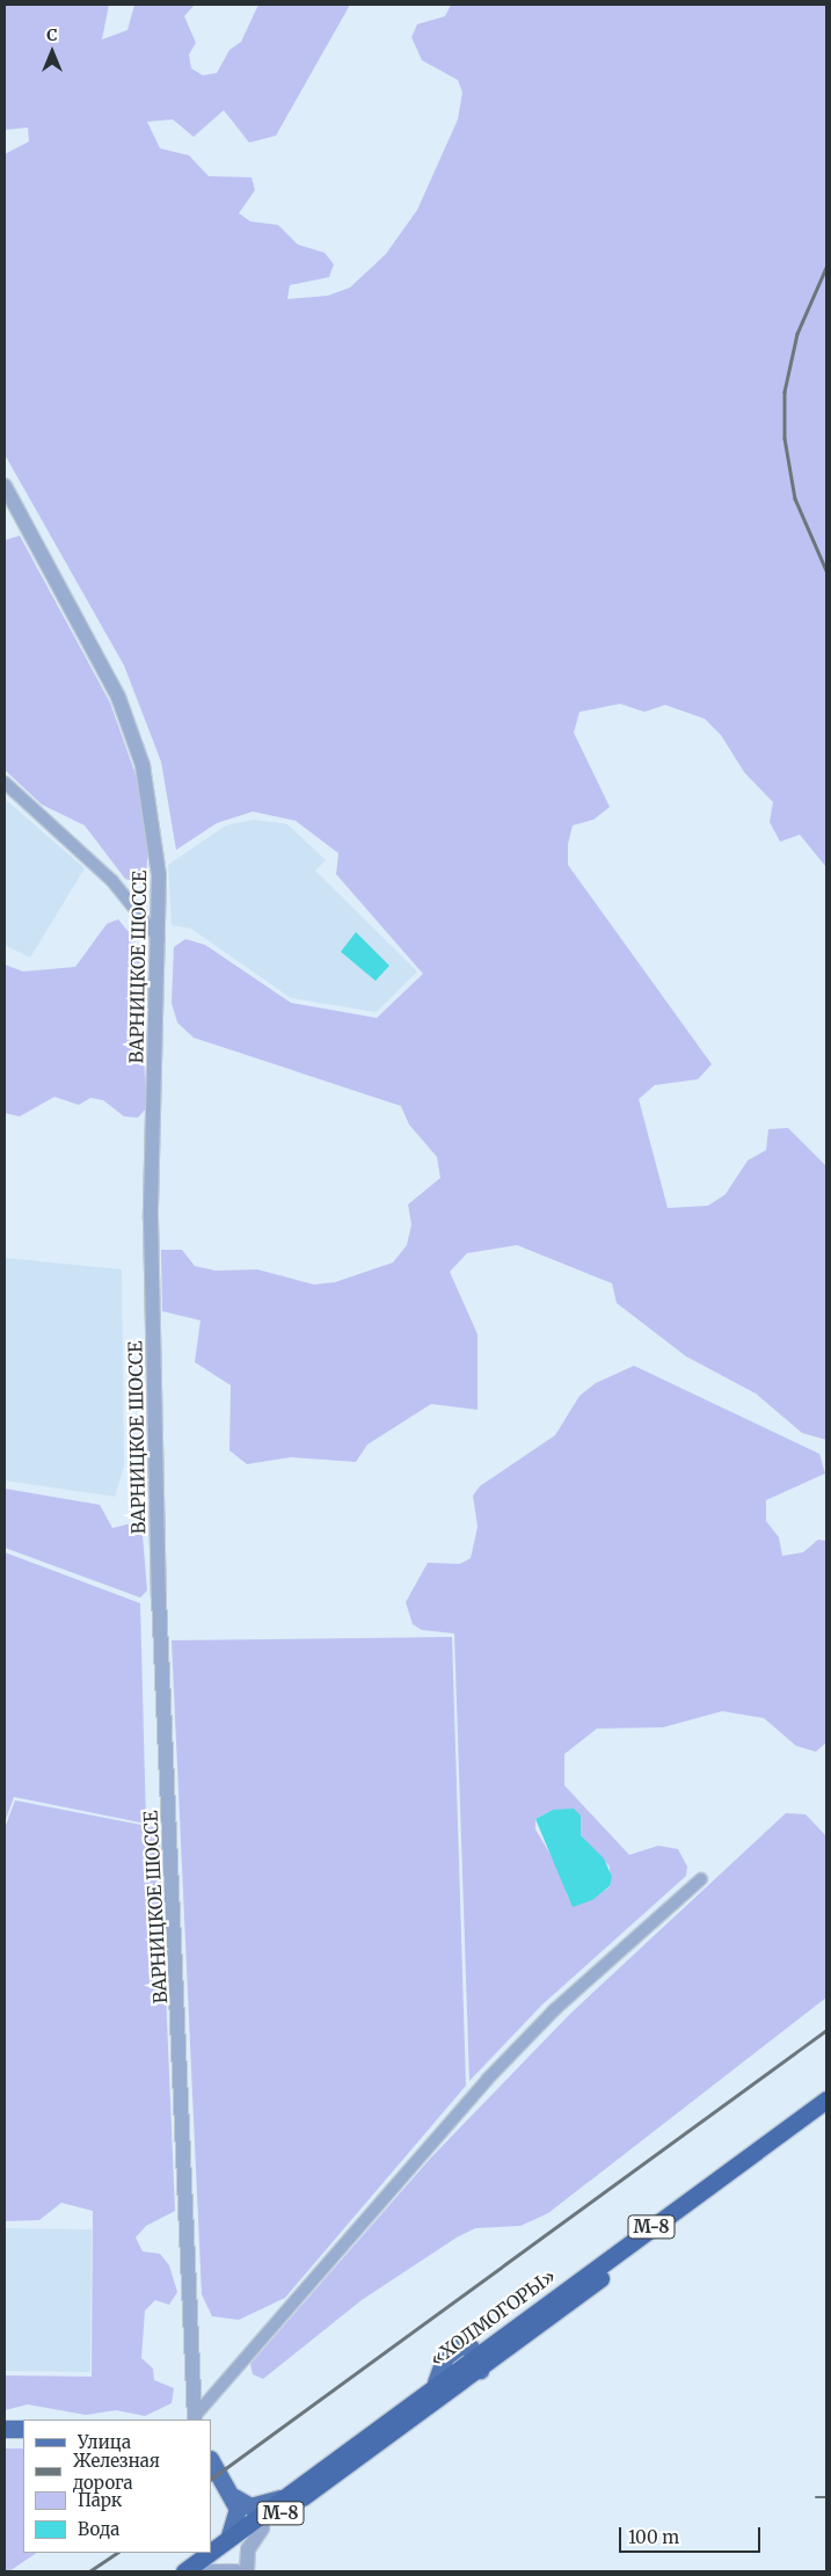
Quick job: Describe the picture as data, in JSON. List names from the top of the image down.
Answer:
{
  "streets": {
    "highway": ["М-8", "«ХОЛМОГОРЫ»"],
    "street": ["ВАРНИЦКОЕ ШОССЕ"]
  },
  "legend": [
    "Улица",
    "Железная дорога",
    "Парк",
    "Вода"
  ],
  "scale_bar": "100 m",
  "north": "top"
}
